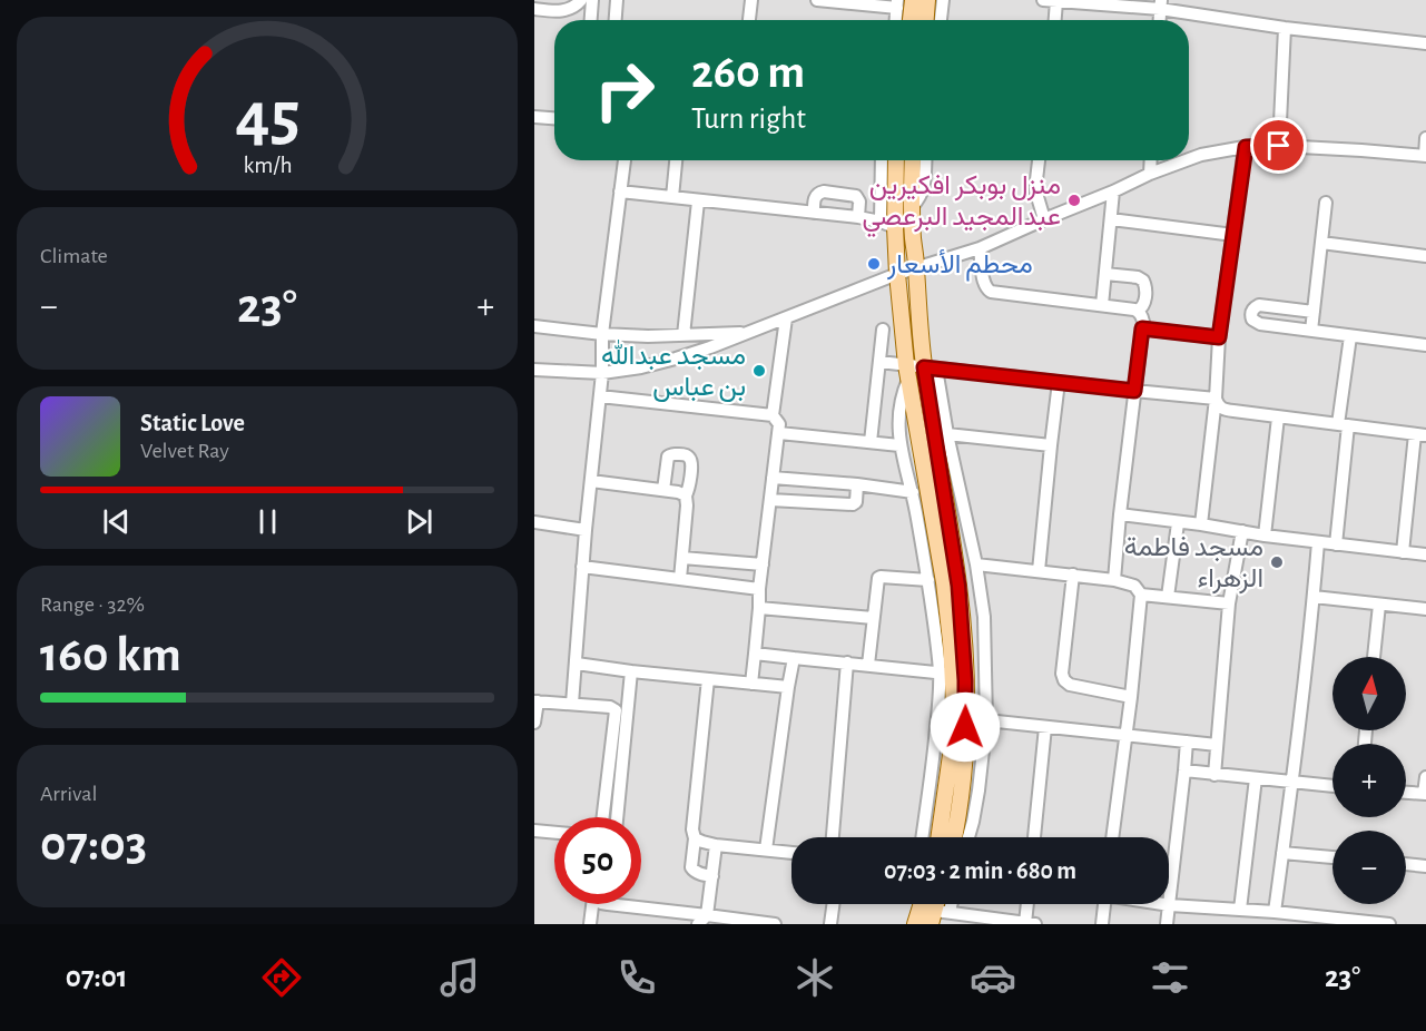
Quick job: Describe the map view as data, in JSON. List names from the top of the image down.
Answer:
{
  "places": [
    "منزل بوبكر افكيرين عبدالمجيد البرعصي",
    "محطم الأسعار",
    "مسجد عبدالله بن عباس",
    "مسجد فاطمة الزهراء"
  ],
  "north": "top",
  "page": {
    "turn": ["260 m", "Turn right"],
    "tile": [
      "Climate",
      ["Range · 32%", "160 km"],
      ["Arrival", "07:03"]
    ],
    "heat": ["−", "23°", "+"],
    "song": ["Static Love", "Velvet Ray"],
    "map_buttons": ["+", "−"],
    "limit": "50",
    "trip": "07:03 · 2 min · 680 m",
    "tabs": ["07:01", "23°"],
    "gauge": ["45", "km/h"]
  }
}
